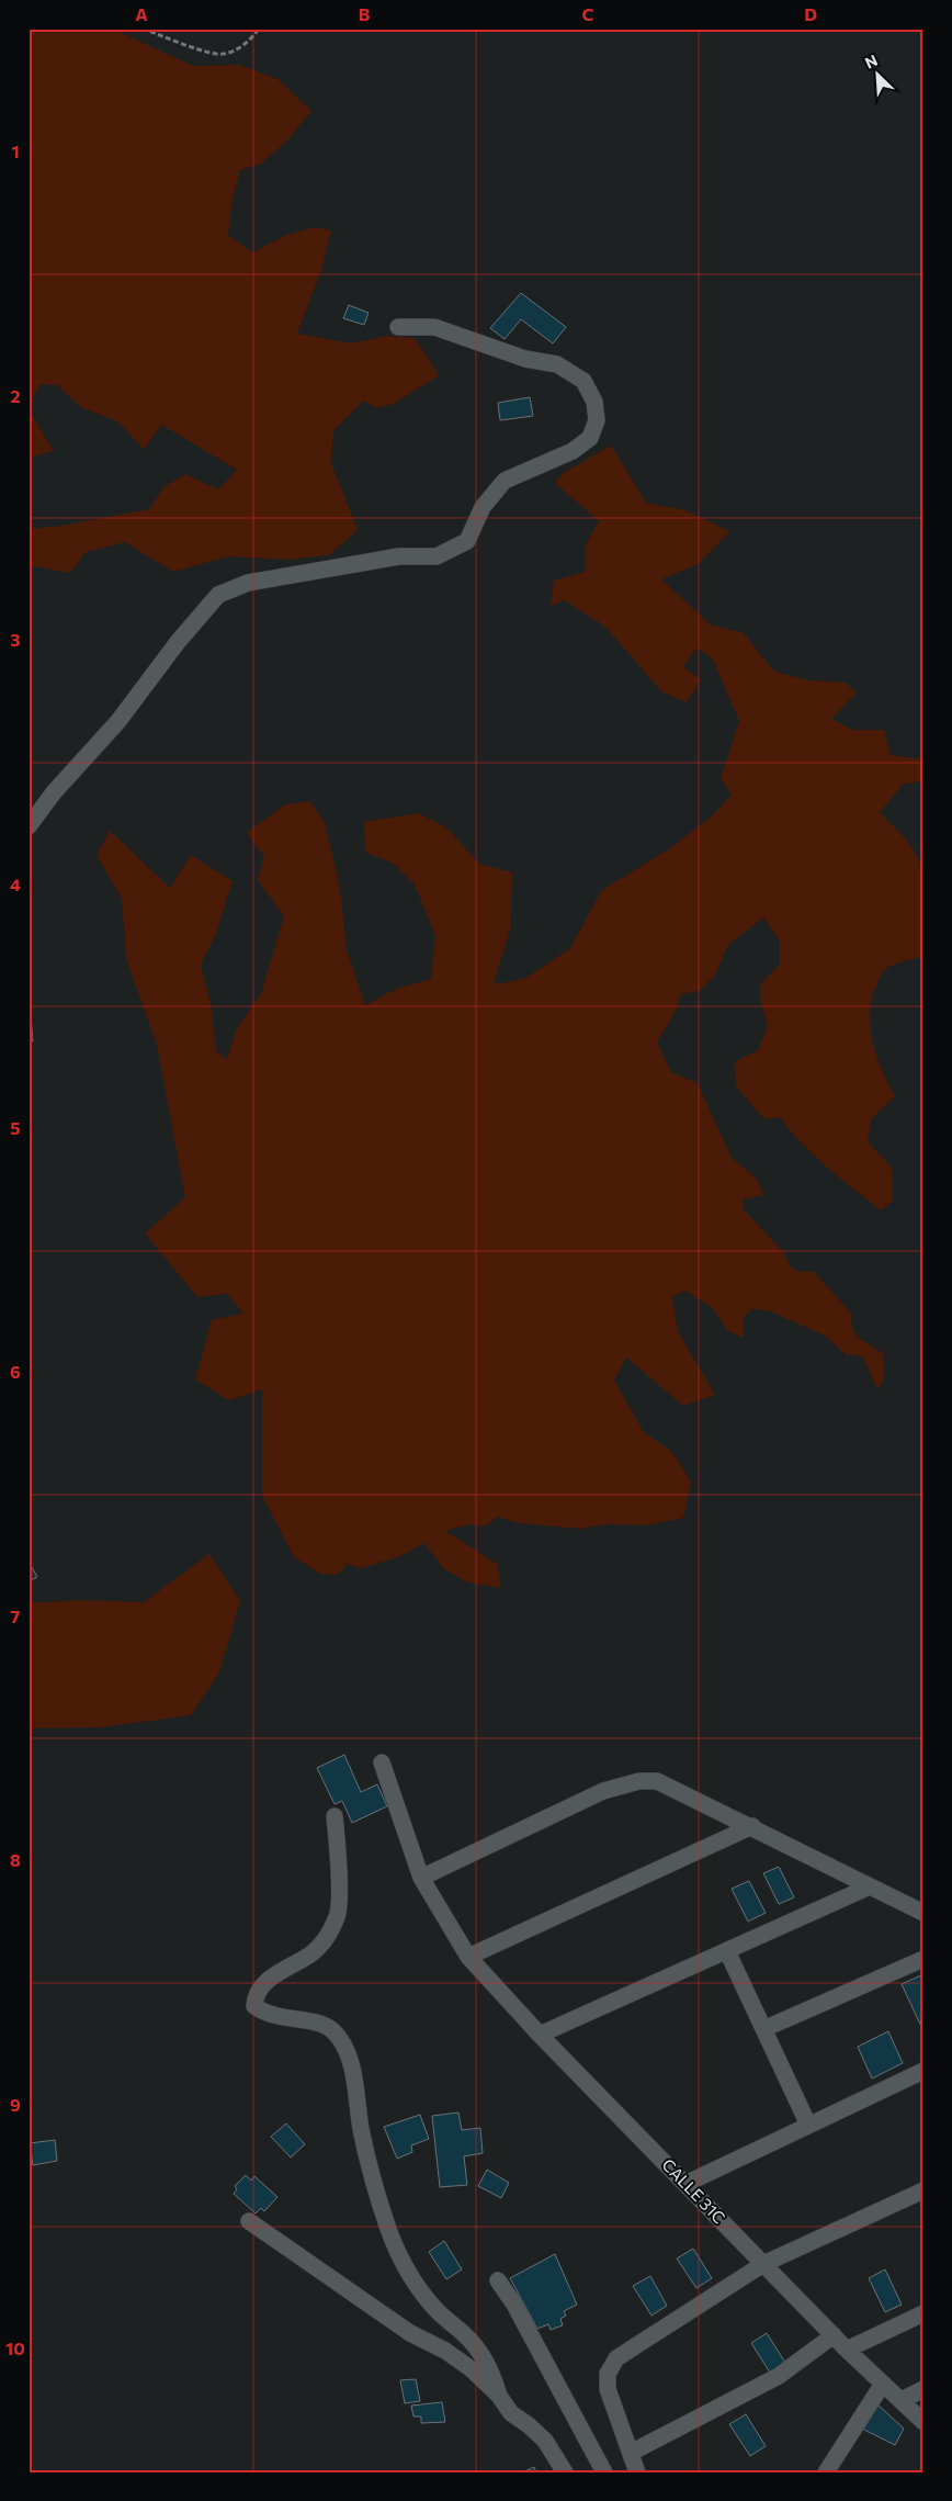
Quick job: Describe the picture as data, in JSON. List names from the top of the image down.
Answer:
{
  "streets": {
    "street": ["CALLE 31C"]
  },
  "north": "top left",
  "grid": {
    "columns": [
      "A",
      "B",
      "C",
      "D"
    ],
    "rows": [
      "1",
      "2",
      "3",
      "4",
      "5",
      "6",
      "7",
      "8",
      "9",
      "10"
    ]
  }
}
